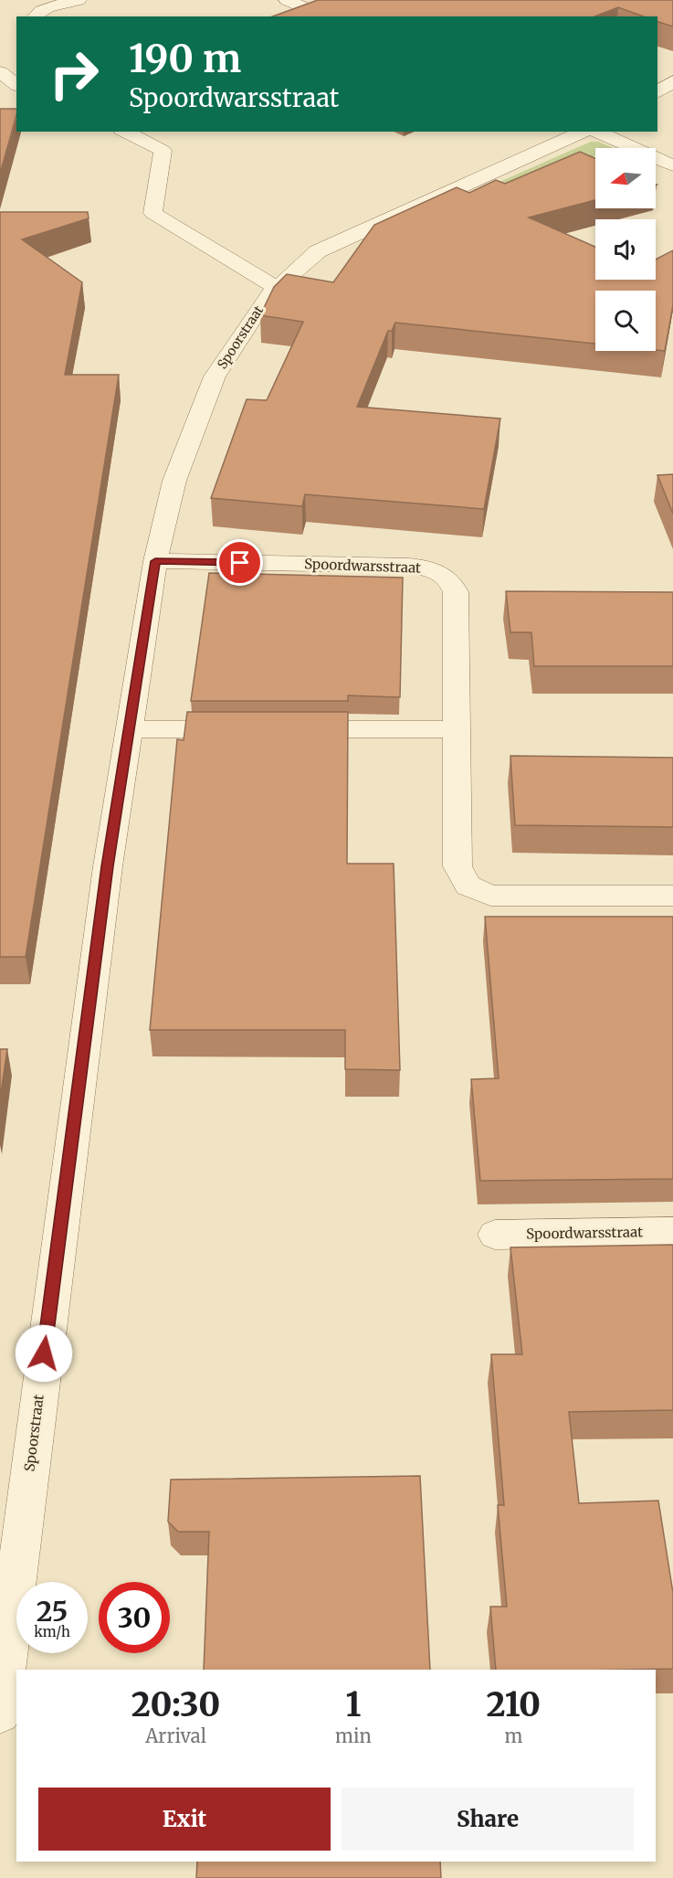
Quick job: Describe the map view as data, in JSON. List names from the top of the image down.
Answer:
{
  "streets": {
    "street": ["Spoorstraat", "Spoordwarsstraat"]
  },
  "crossings": [
    ["Spoorstraat", "Spoordwarsstraat"]
  ],
  "north": "left",
  "page": {
    "turn": ["190 m", "Spoordwarsstraat"],
    "speed": "25 km/h",
    "limit": "30",
    "eta": [
      "20:30",
      "Arrival",
      "1",
      "min",
      "210",
      "m"
    ],
    "buttons": ["Exit", "Share"]
  }
}
